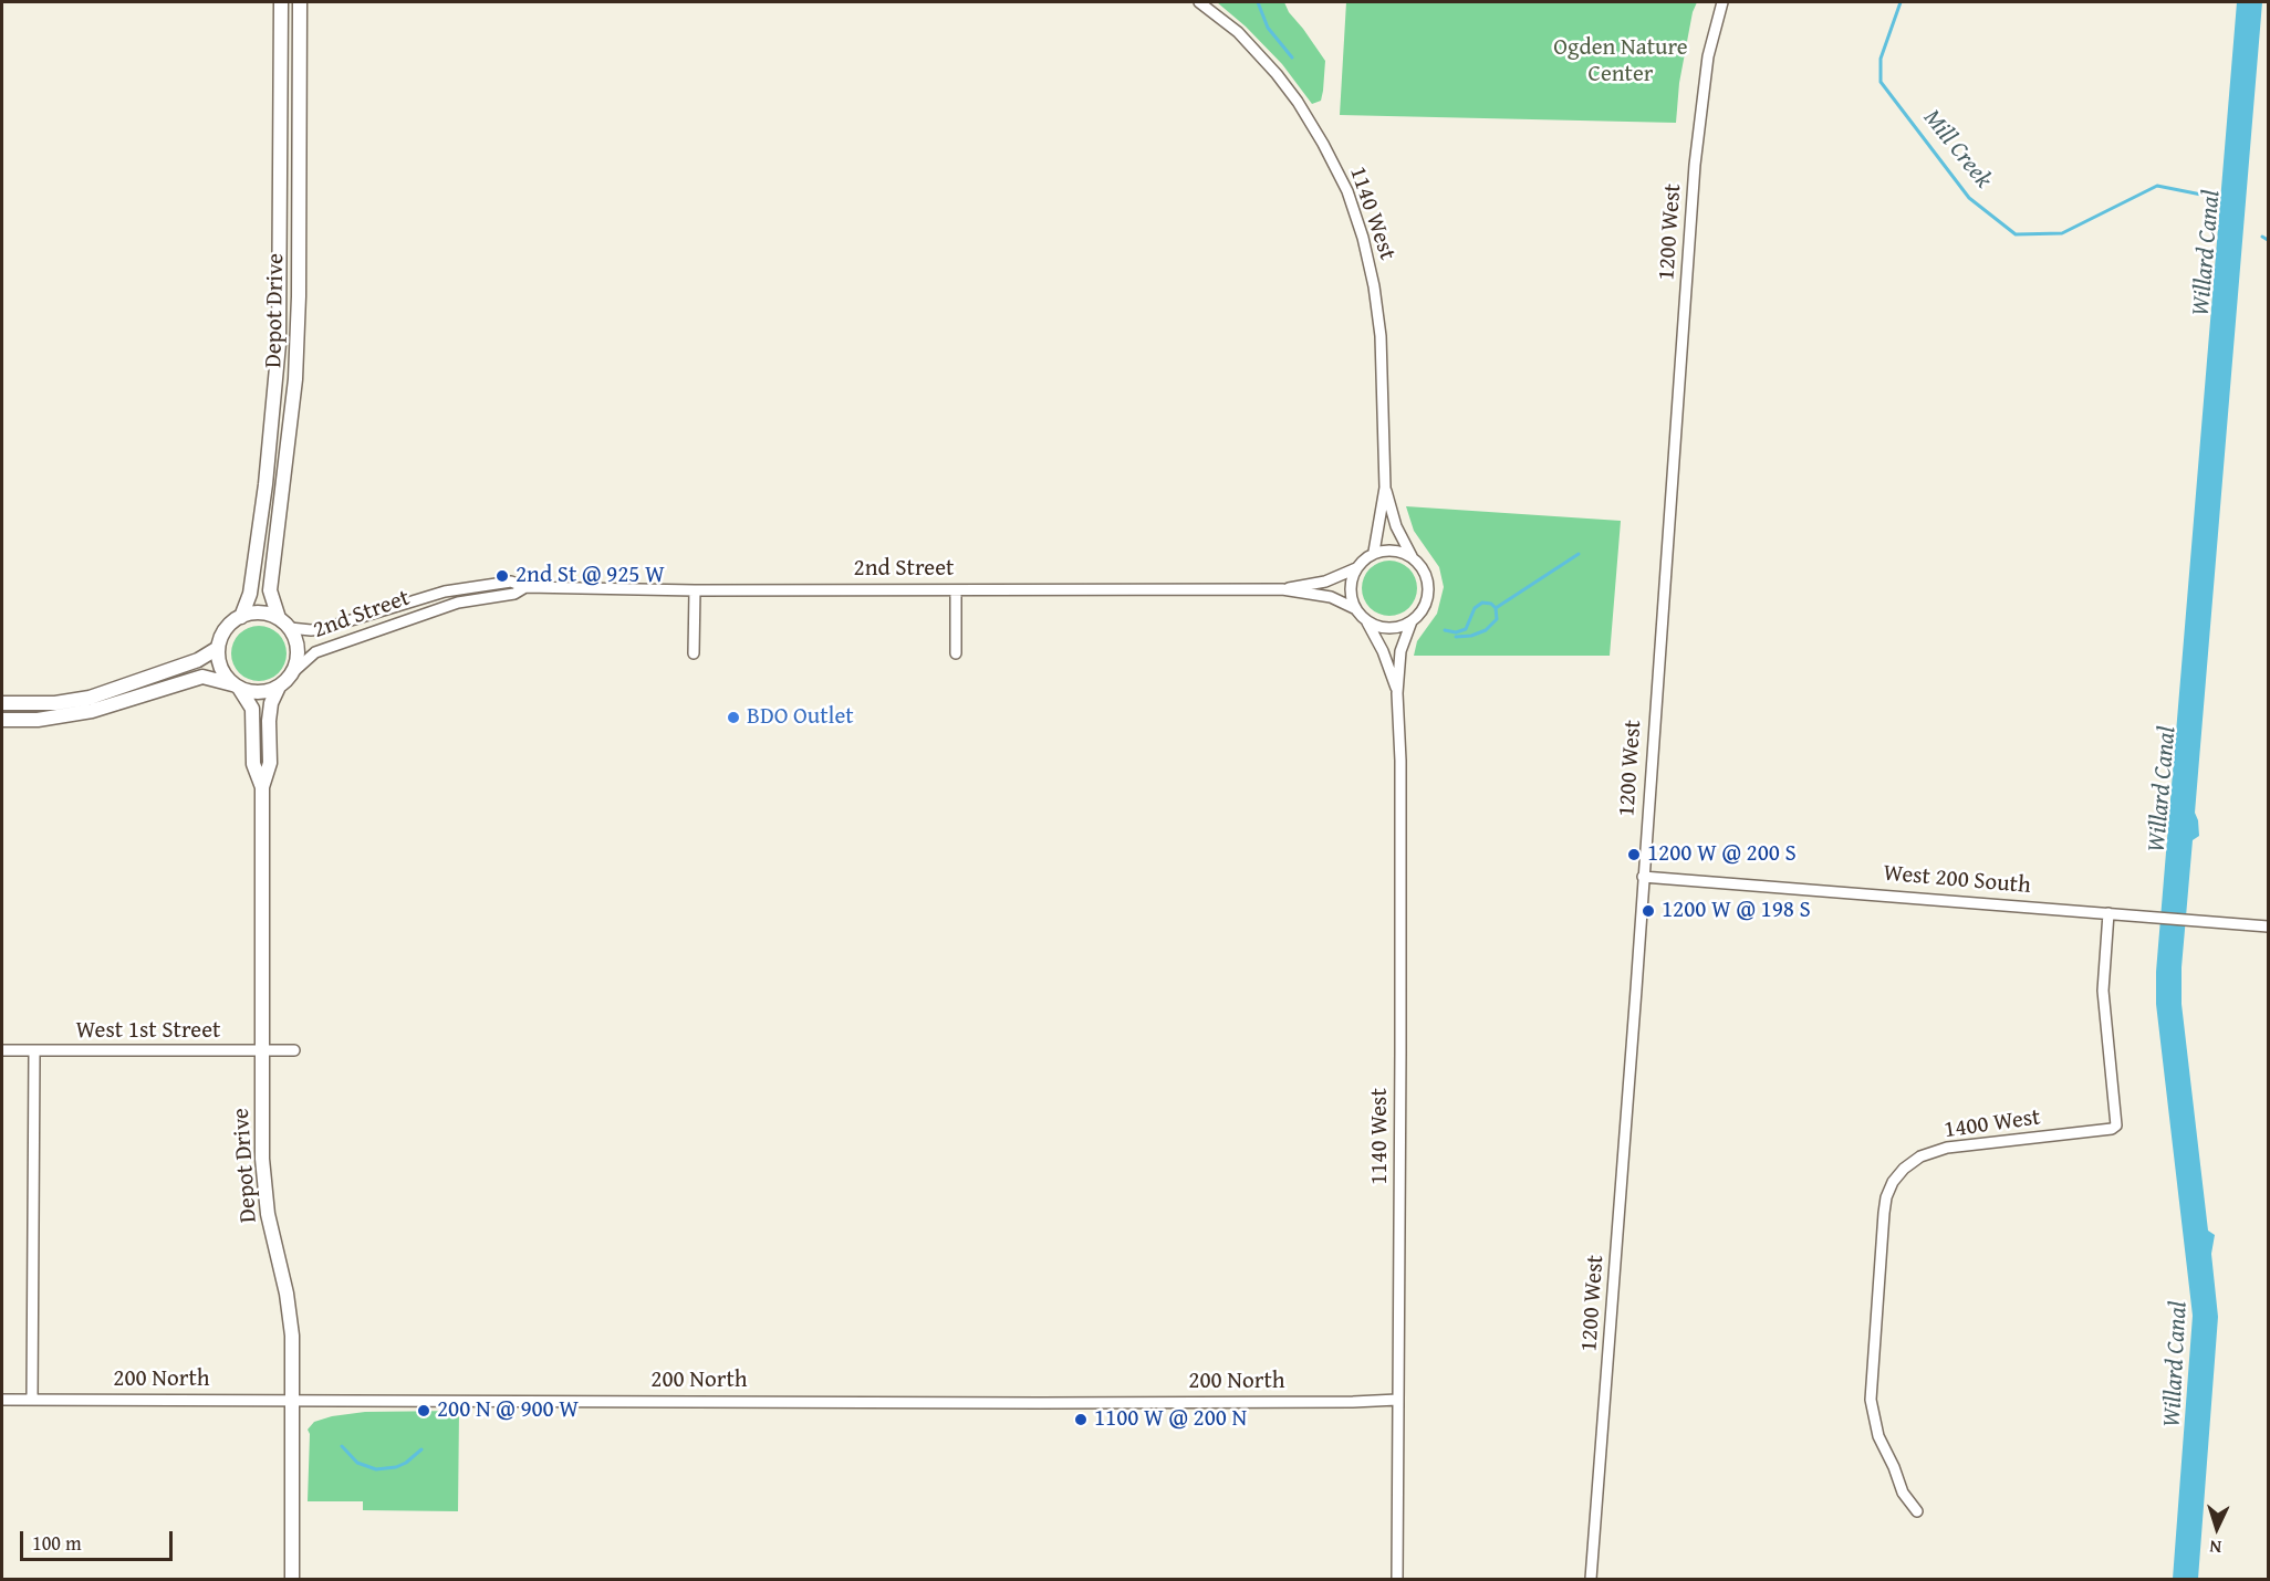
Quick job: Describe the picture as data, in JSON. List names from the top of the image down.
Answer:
{
  "streets": {
    "main road": ["Depot Drive"],
    "street": [
      "1140 West",
      "1200 West",
      "2nd Street",
      "West 200 South",
      "West 1st Street",
      "1400 West",
      "200 North"
    ]
  },
  "crossings": [
    ["1140 West", "2nd Street"],
    ["1140 West", "200 North"],
    ["1200 West", "West 200 South"],
    ["Depot Drive", "2nd Street"],
    ["Depot Drive", "West 1st Street"],
    ["Depot Drive", "200 North"],
    ["West 200 South", "1400 West"]
  ],
  "water": ["Mill Creek", "Willard Canal"],
  "parks": ["Ogden Nature Center"],
  "places": [
    "2nd St @ 925 W",
    "BDO Outlet",
    "1200 W @ 200 S",
    "1200 W @ 198 S",
    "200 N @ 900 W",
    "1100 W @ 200 N"
  ],
  "scale_bar": "100 m",
  "north": "bottom"
}
